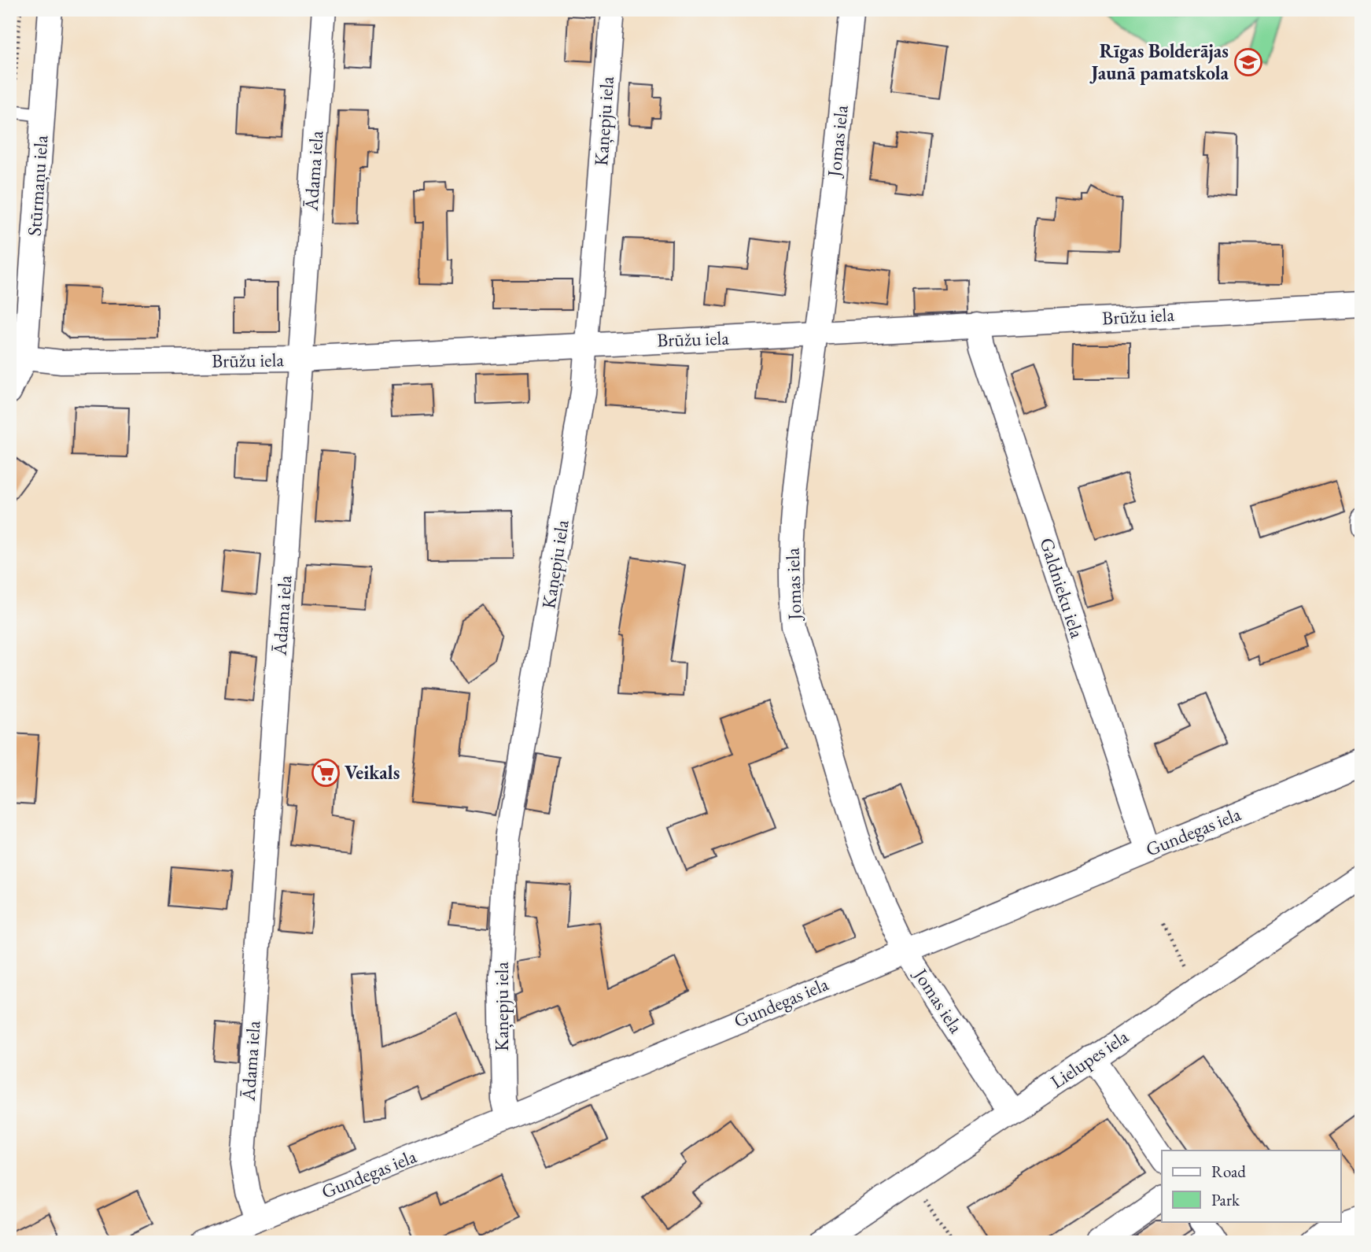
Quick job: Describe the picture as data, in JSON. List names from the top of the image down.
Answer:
{
  "streets": {
    "street": [
      "Kaņepju iela",
      "Jomas iela",
      "Ādama iela",
      "Stūrmaņu iela",
      "Brūžu iela",
      "Galdnieku iela",
      "Gundegas iela",
      "Lielupes iela"
    ]
  },
  "crossings": [
    ["Kaņepju iela", "Brūžu iela"],
    ["Kaņepju iela", "Gundegas iela"],
    ["Jomas iela", "Brūžu iela"],
    ["Jomas iela", "Gundegas iela"],
    ["Jomas iela", "Lielupes iela"],
    ["Ādama iela", "Brūžu iela"],
    ["Ādama iela", "Gundegas iela"],
    ["Stūrmaņu iela", "Brūžu iela"],
    ["Brūžu iela", "Galdnieku iela"],
    ["Galdnieku iela", "Gundegas iela"]
  ],
  "places": {
    "school or university": ["Rīgas Bolderājas Jaunā pamatskola"],
    "supermarket": ["Veikals"]
  },
  "legend": ["Road", "Park"]
}
